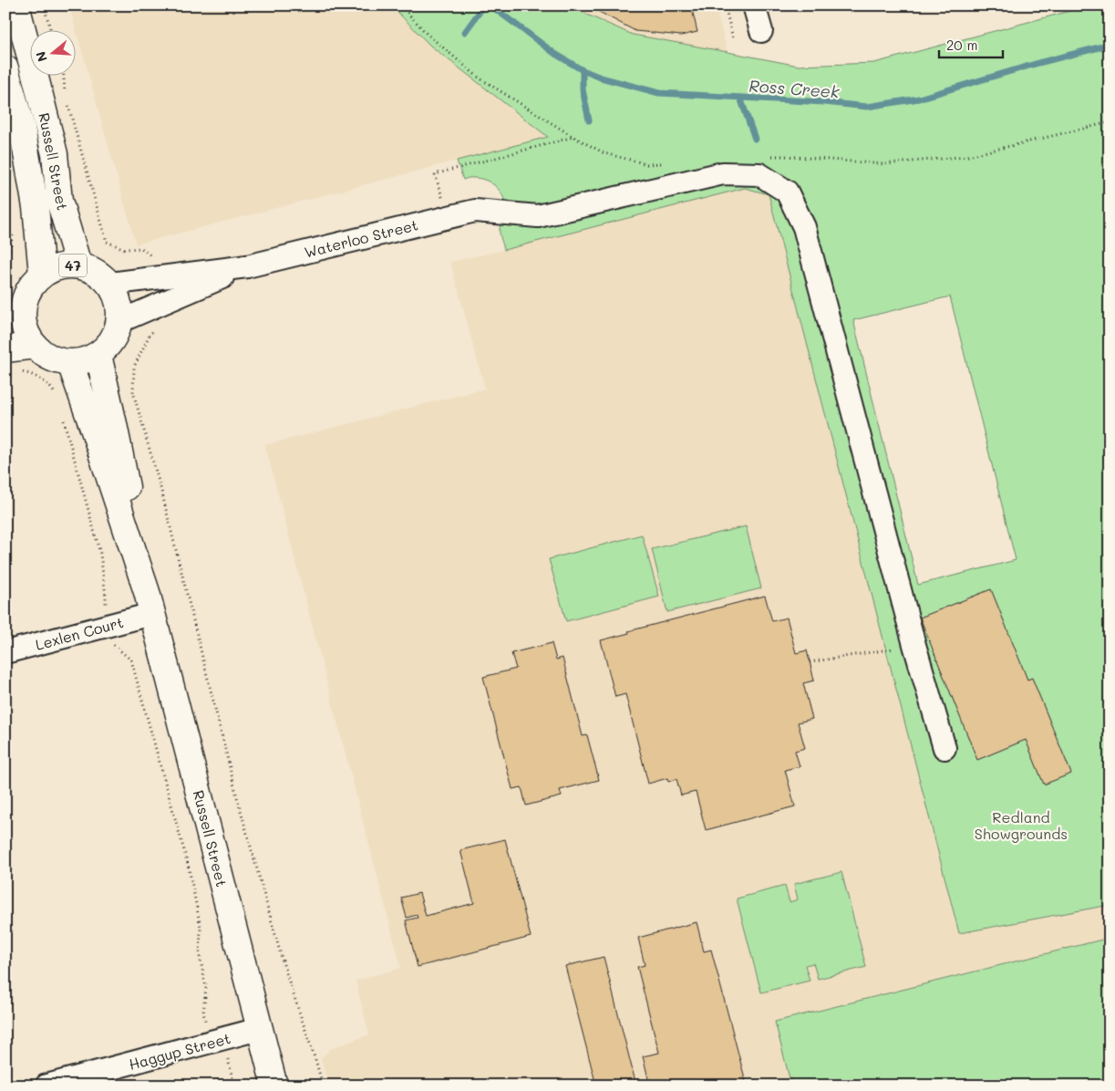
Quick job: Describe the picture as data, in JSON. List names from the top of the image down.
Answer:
{
  "streets": {
    "main road": ["Russell Street", "47"],
    "street": ["Waterloo Street", "Lexlen Court", "Haggup Street"]
  },
  "crossings": [
    ["Russell Street", "Waterloo Street"],
    ["Russell Street", "47"],
    ["Russell Street", "Lexlen Court"],
    ["Russell Street", "Haggup Street"],
    ["Waterloo Street", "47"]
  ],
  "water": ["Ross Creek"],
  "parks": ["Redland Showgrounds"],
  "scale_bar": "20 m",
  "north": "left"
}
